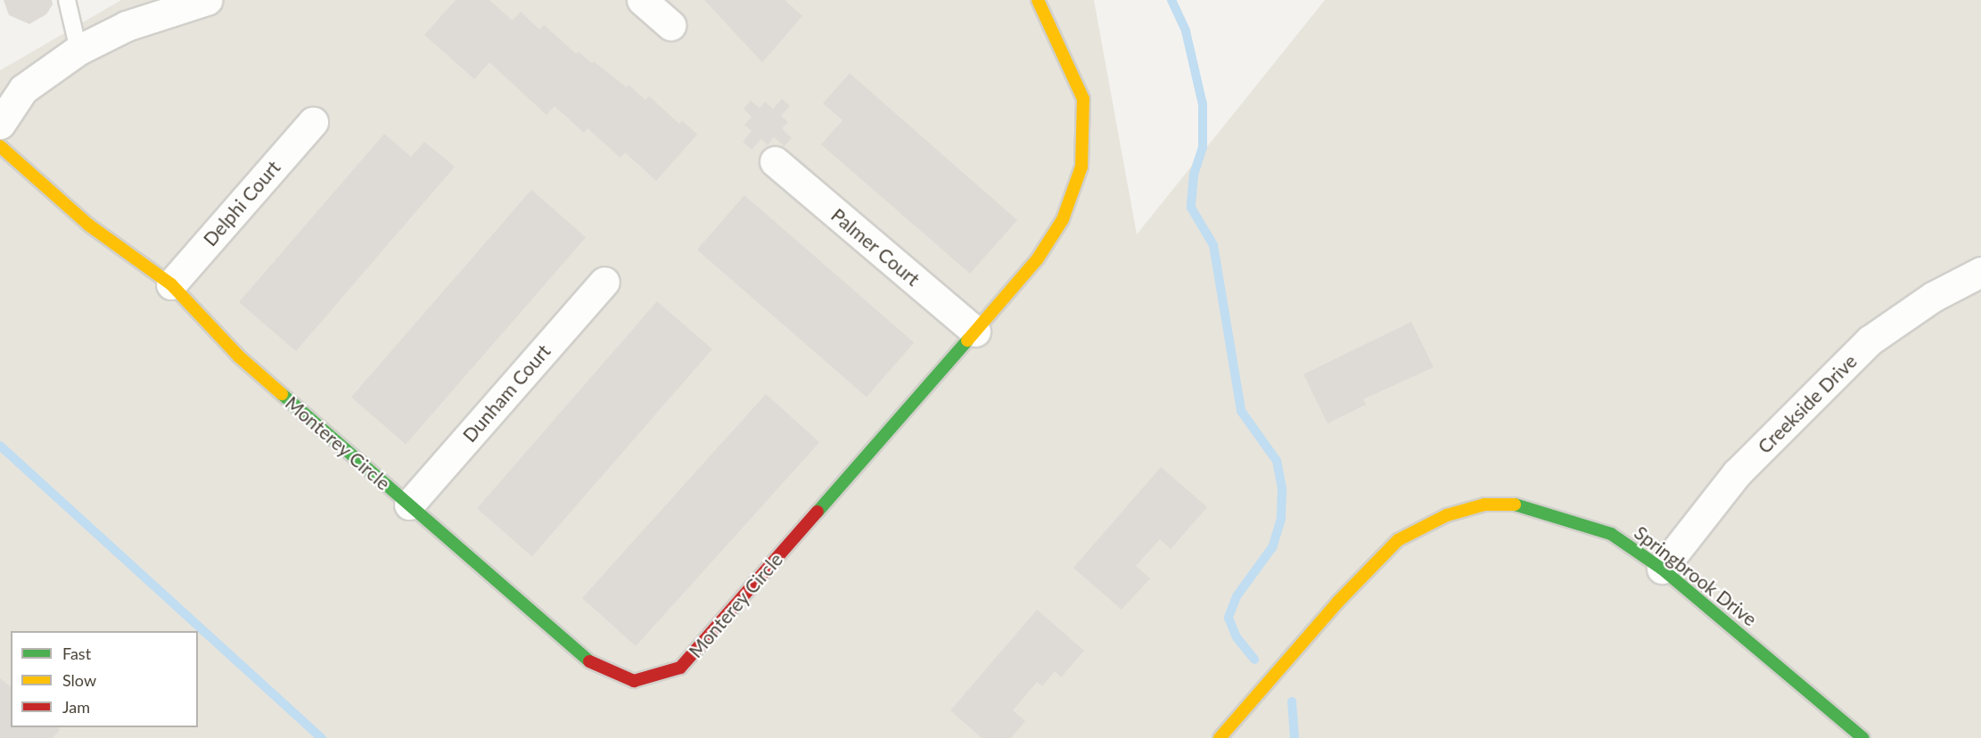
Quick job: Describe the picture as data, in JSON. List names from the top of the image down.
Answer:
{
  "streets": {
    "street": [
      "Delphi Court",
      "Palmer Court",
      "Dunham Court",
      "Creekside Drive",
      "Monterey Circle",
      "Springbrook Drive"
    ]
  },
  "crossings": [
    ["Delphi Court", "Monterey Circle"],
    ["Palmer Court", "Monterey Circle"],
    ["Dunham Court", "Monterey Circle"],
    ["Creekside Drive", "Springbrook Drive"]
  ],
  "legend": ["Fast", "Slow", "Jam"]
}
